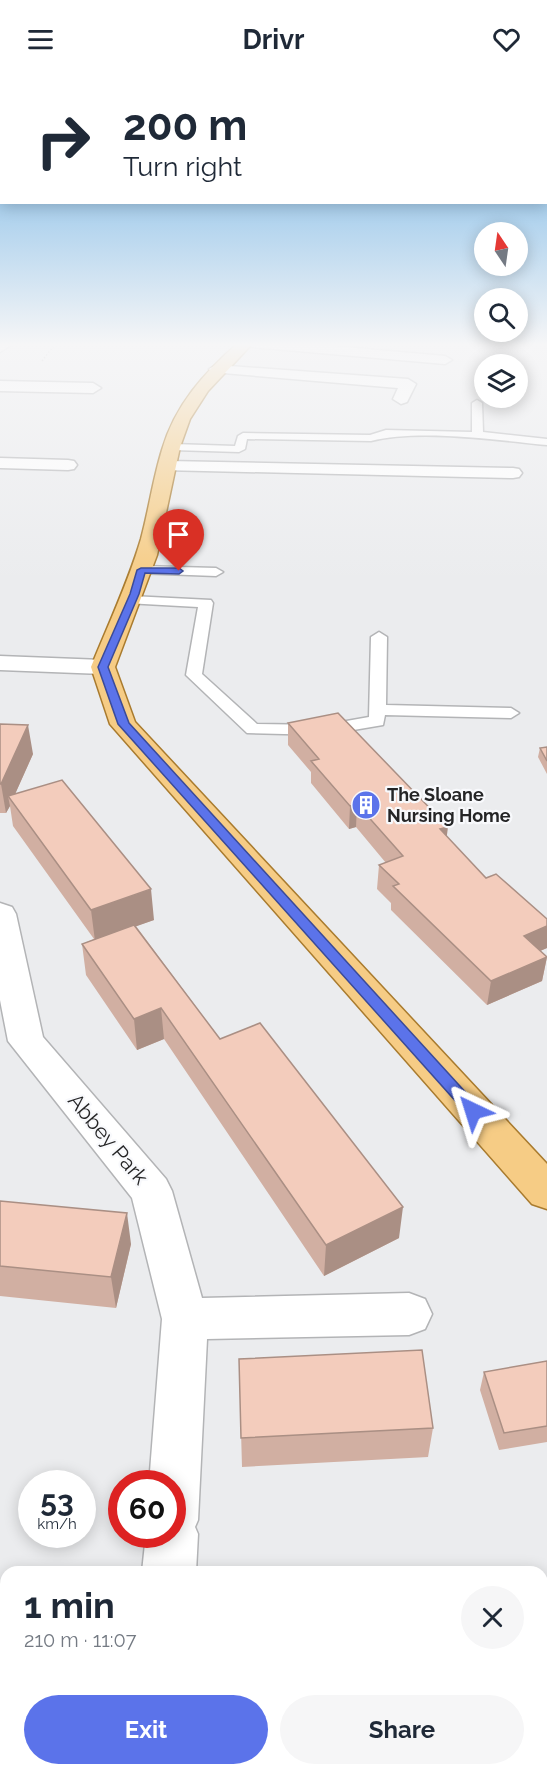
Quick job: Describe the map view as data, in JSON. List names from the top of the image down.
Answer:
{
  "streets": {
    "street": ["Abbey Park"]
  },
  "places": {
    "building": ["The Sloane Nursing Home"]
  },
  "north": "top",
  "page": {
    "header": "Drivr",
    "turn": ["200 m", "Turn right"],
    "speed": "53 km/h",
    "limit": "60",
    "heading": ["1 min", "210 m · 11:07"],
    "buttons": ["Exit", "Share"]
  }
}
